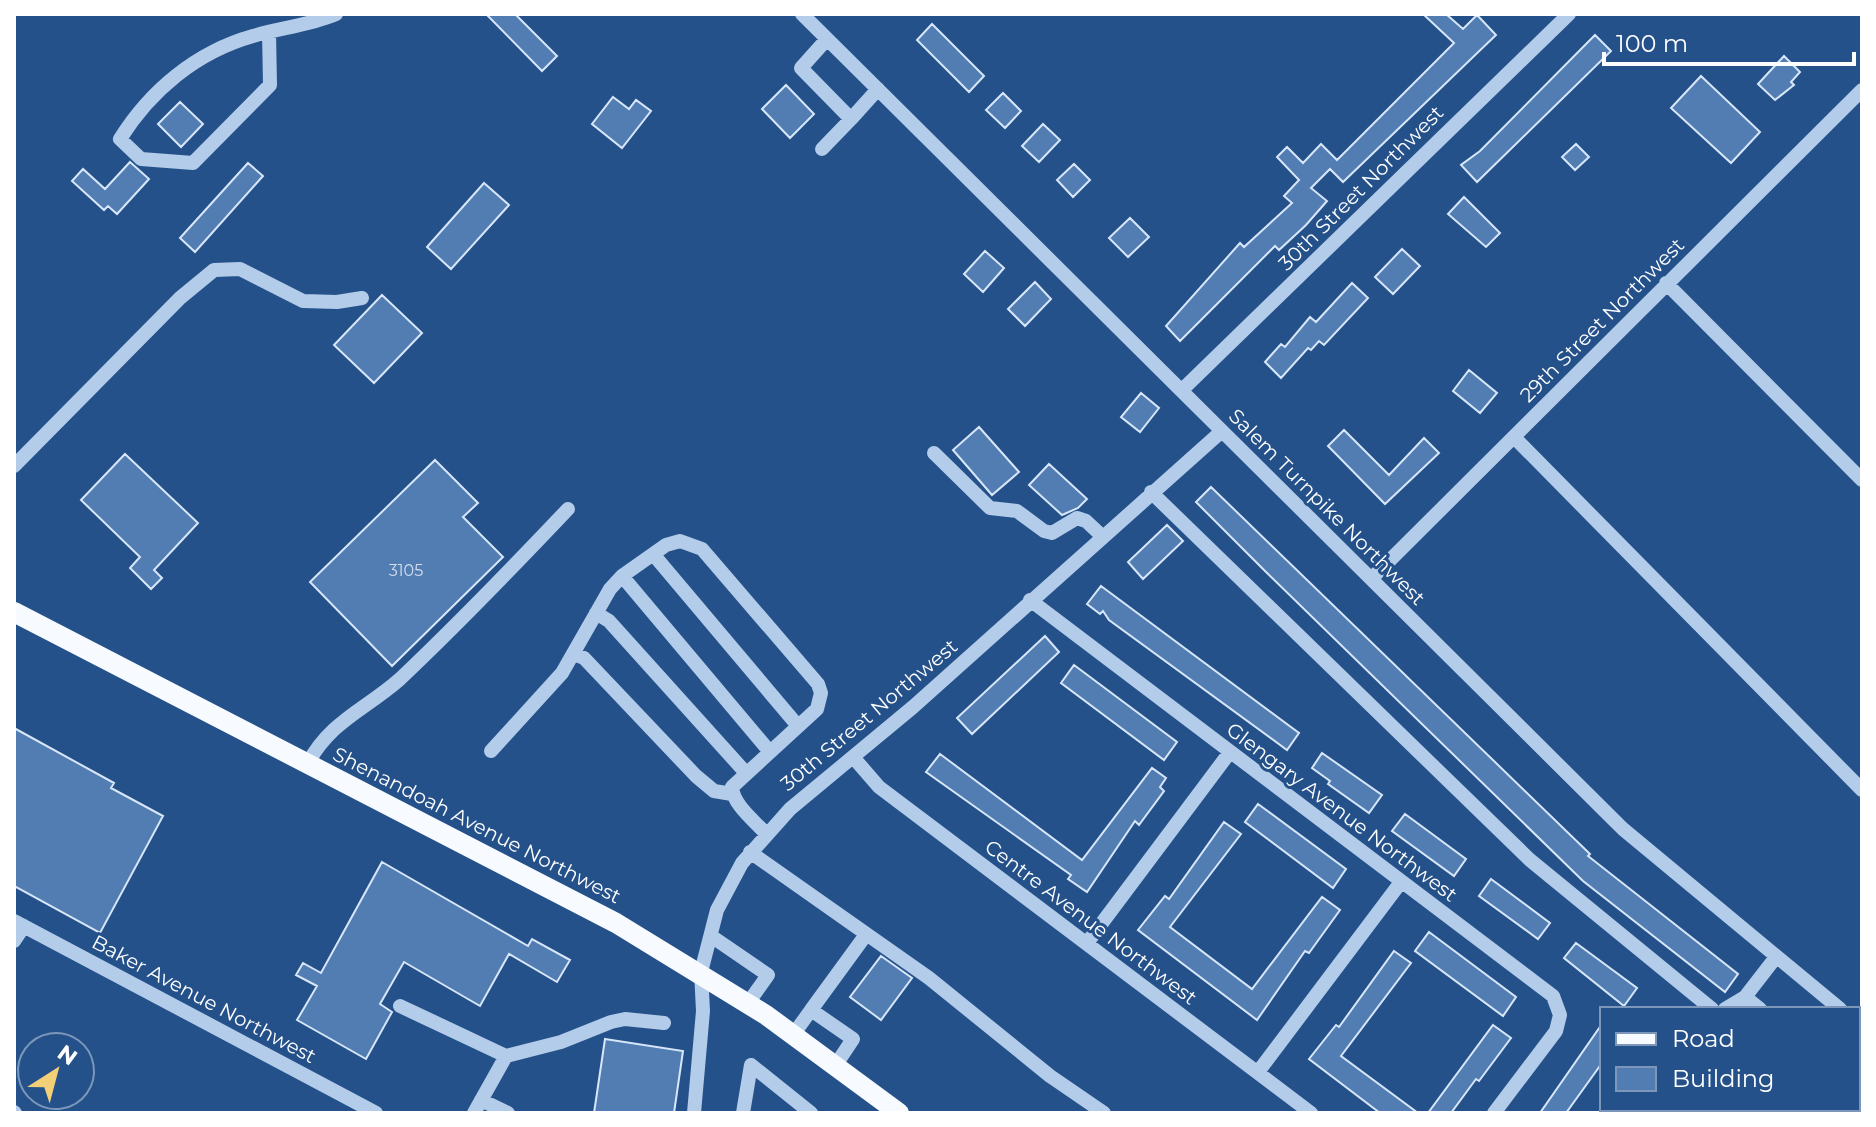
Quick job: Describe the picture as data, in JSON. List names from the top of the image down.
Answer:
{
  "streets": {
    "main road": ["Shenandoah Avenue Northwest"],
    "street": [
      "30th Street Northwest",
      "29th Street Northwest",
      "Salem Turnpike Northwest",
      "Glengary Avenue Northwest",
      "Centre Avenue Northwest",
      "Baker Avenue Northwest"
    ]
  },
  "crossings": [
    ["30th Street Northwest", "Salem Turnpike Northwest"],
    ["30th Street Northwest", "Glengary Avenue Northwest"],
    ["30th Street Northwest", "Shenandoah Avenue Northwest"],
    ["30th Street Northwest", "Centre Avenue Northwest"],
    ["29th Street Northwest", "Salem Turnpike Northwest"]
  ],
  "house_numbers": ["3105"],
  "legend": ["Road", "Building"],
  "scale_bar": "100 m",
  "north": "top right"
}
